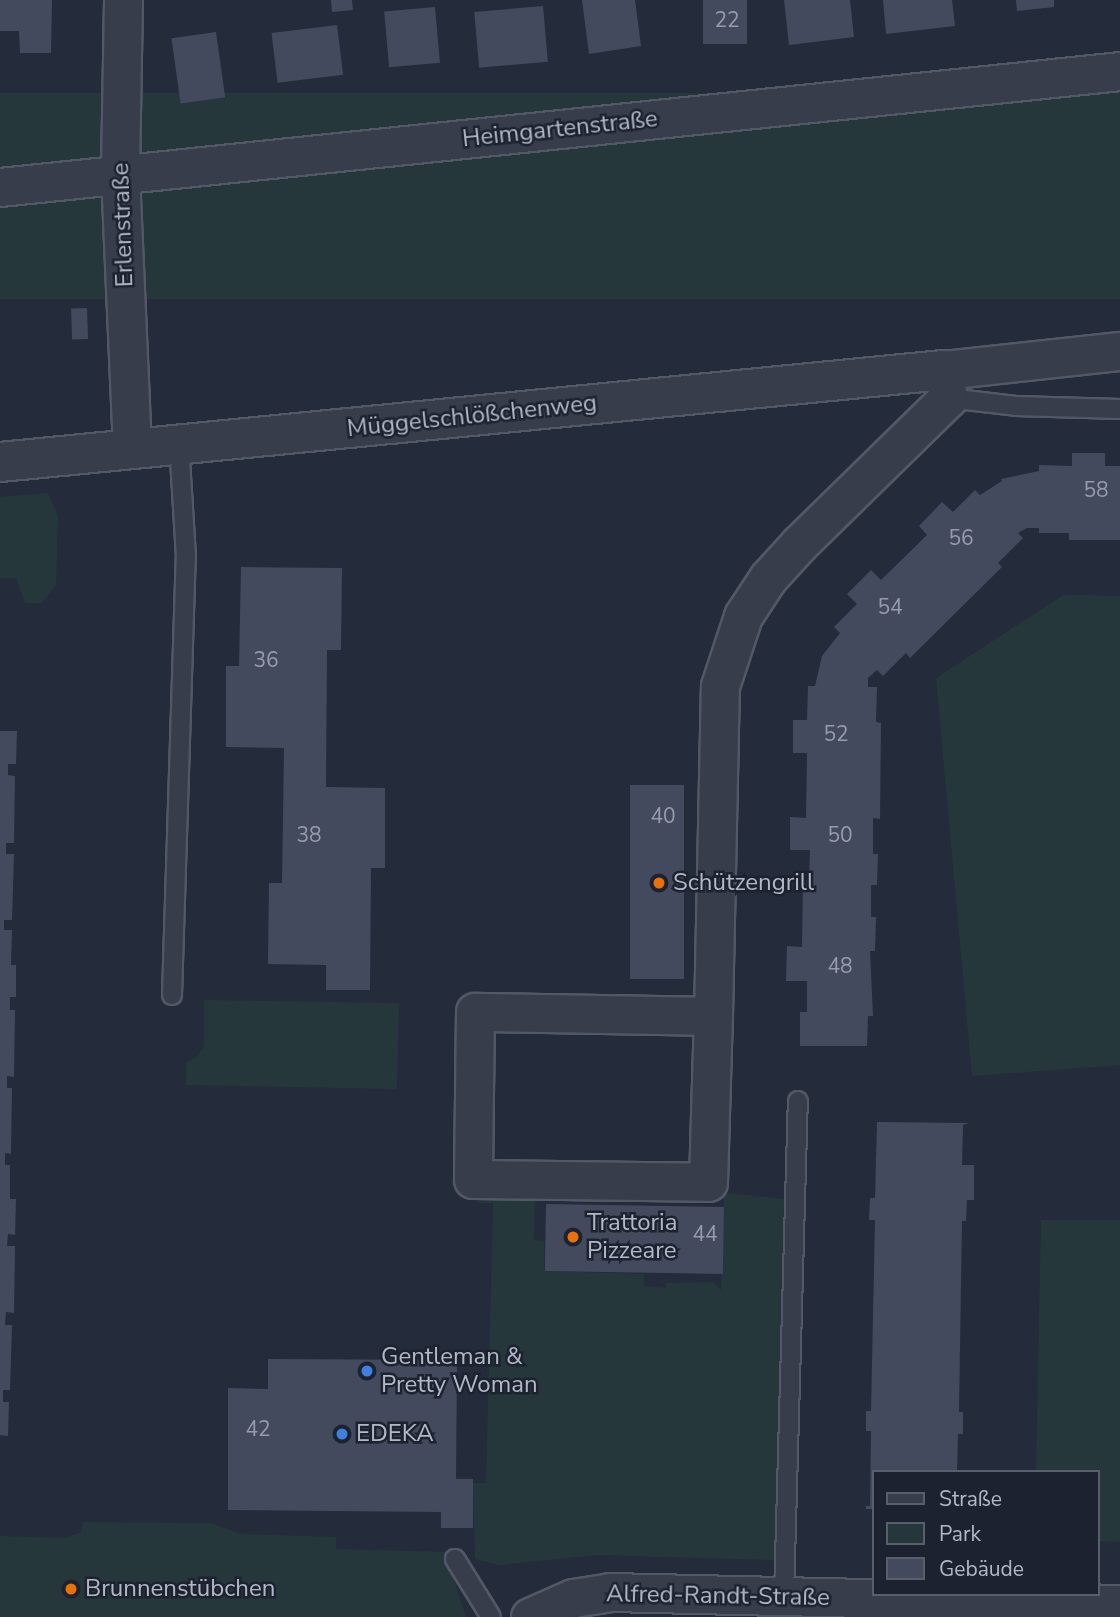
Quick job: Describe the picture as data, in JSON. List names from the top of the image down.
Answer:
{
  "streets": {
    "street": [
      "Heimgartenstraße",
      "Erlenstraße",
      "Müggelschlößchenweg",
      "Alfred-Randt-Straße"
    ]
  },
  "crossings": [
    ["Heimgartenstraße", "Erlenstraße"],
    ["Erlenstraße", "Müggelschlößchenweg"]
  ],
  "places": [
    "Schützengrill",
    "Trattoria Pizzeare",
    "Gentleman & Pretty Woman",
    "EDEKA",
    "Brunnenstübchen"
  ],
  "house_numbers": [
    "22",
    "58",
    "56",
    "54",
    "36",
    "52",
    "40",
    "38",
    "50",
    "48",
    "44",
    "42"
  ],
  "legend": ["Straße", "Park", "Gebäude"]
}
